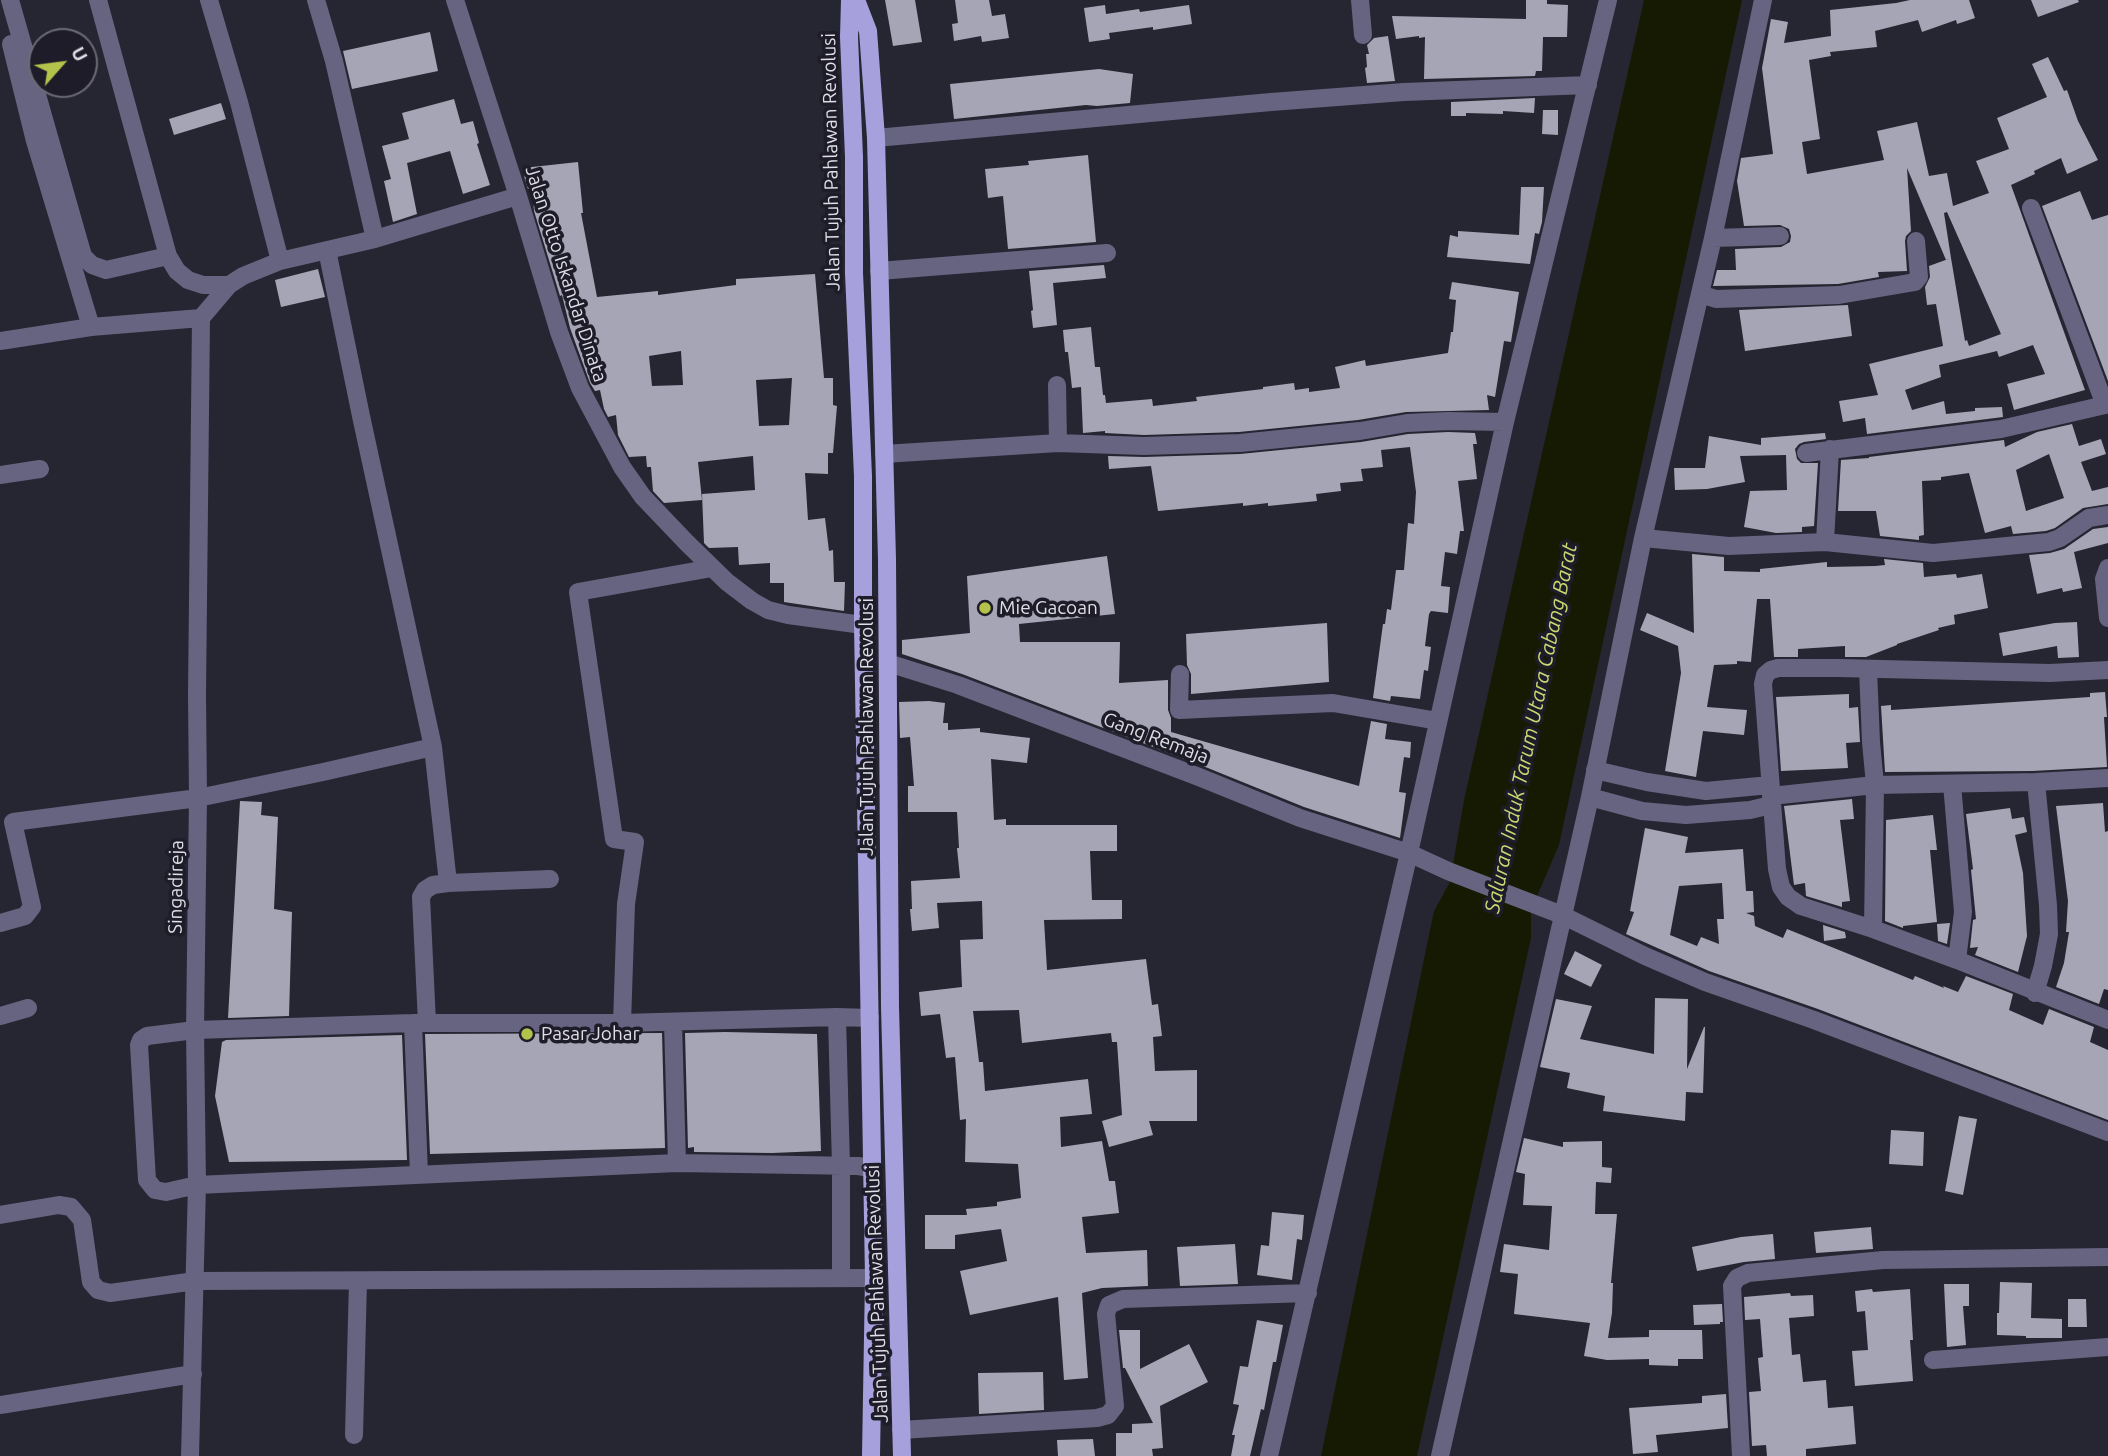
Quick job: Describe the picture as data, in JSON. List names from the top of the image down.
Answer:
{
  "streets": {
    "main road": ["Jalan Tujuh Pahlawan Revolusi"],
    "street": ["Jalan Otto Iskandar Dinata", "Gang Remaja", "Singadireja"]
  },
  "crossings": [
    ["Jalan Tujuh Pahlawan Revolusi", "Jalan Otto Iskandar Dinata"],
    ["Jalan Tujuh Pahlawan Revolusi", "Gang Remaja"]
  ],
  "water": ["Saluran Induk Tarum Utara Cabang Barat"],
  "places": ["Mie Gacoan", "Pasar Johar"],
  "north": "top right"
}
